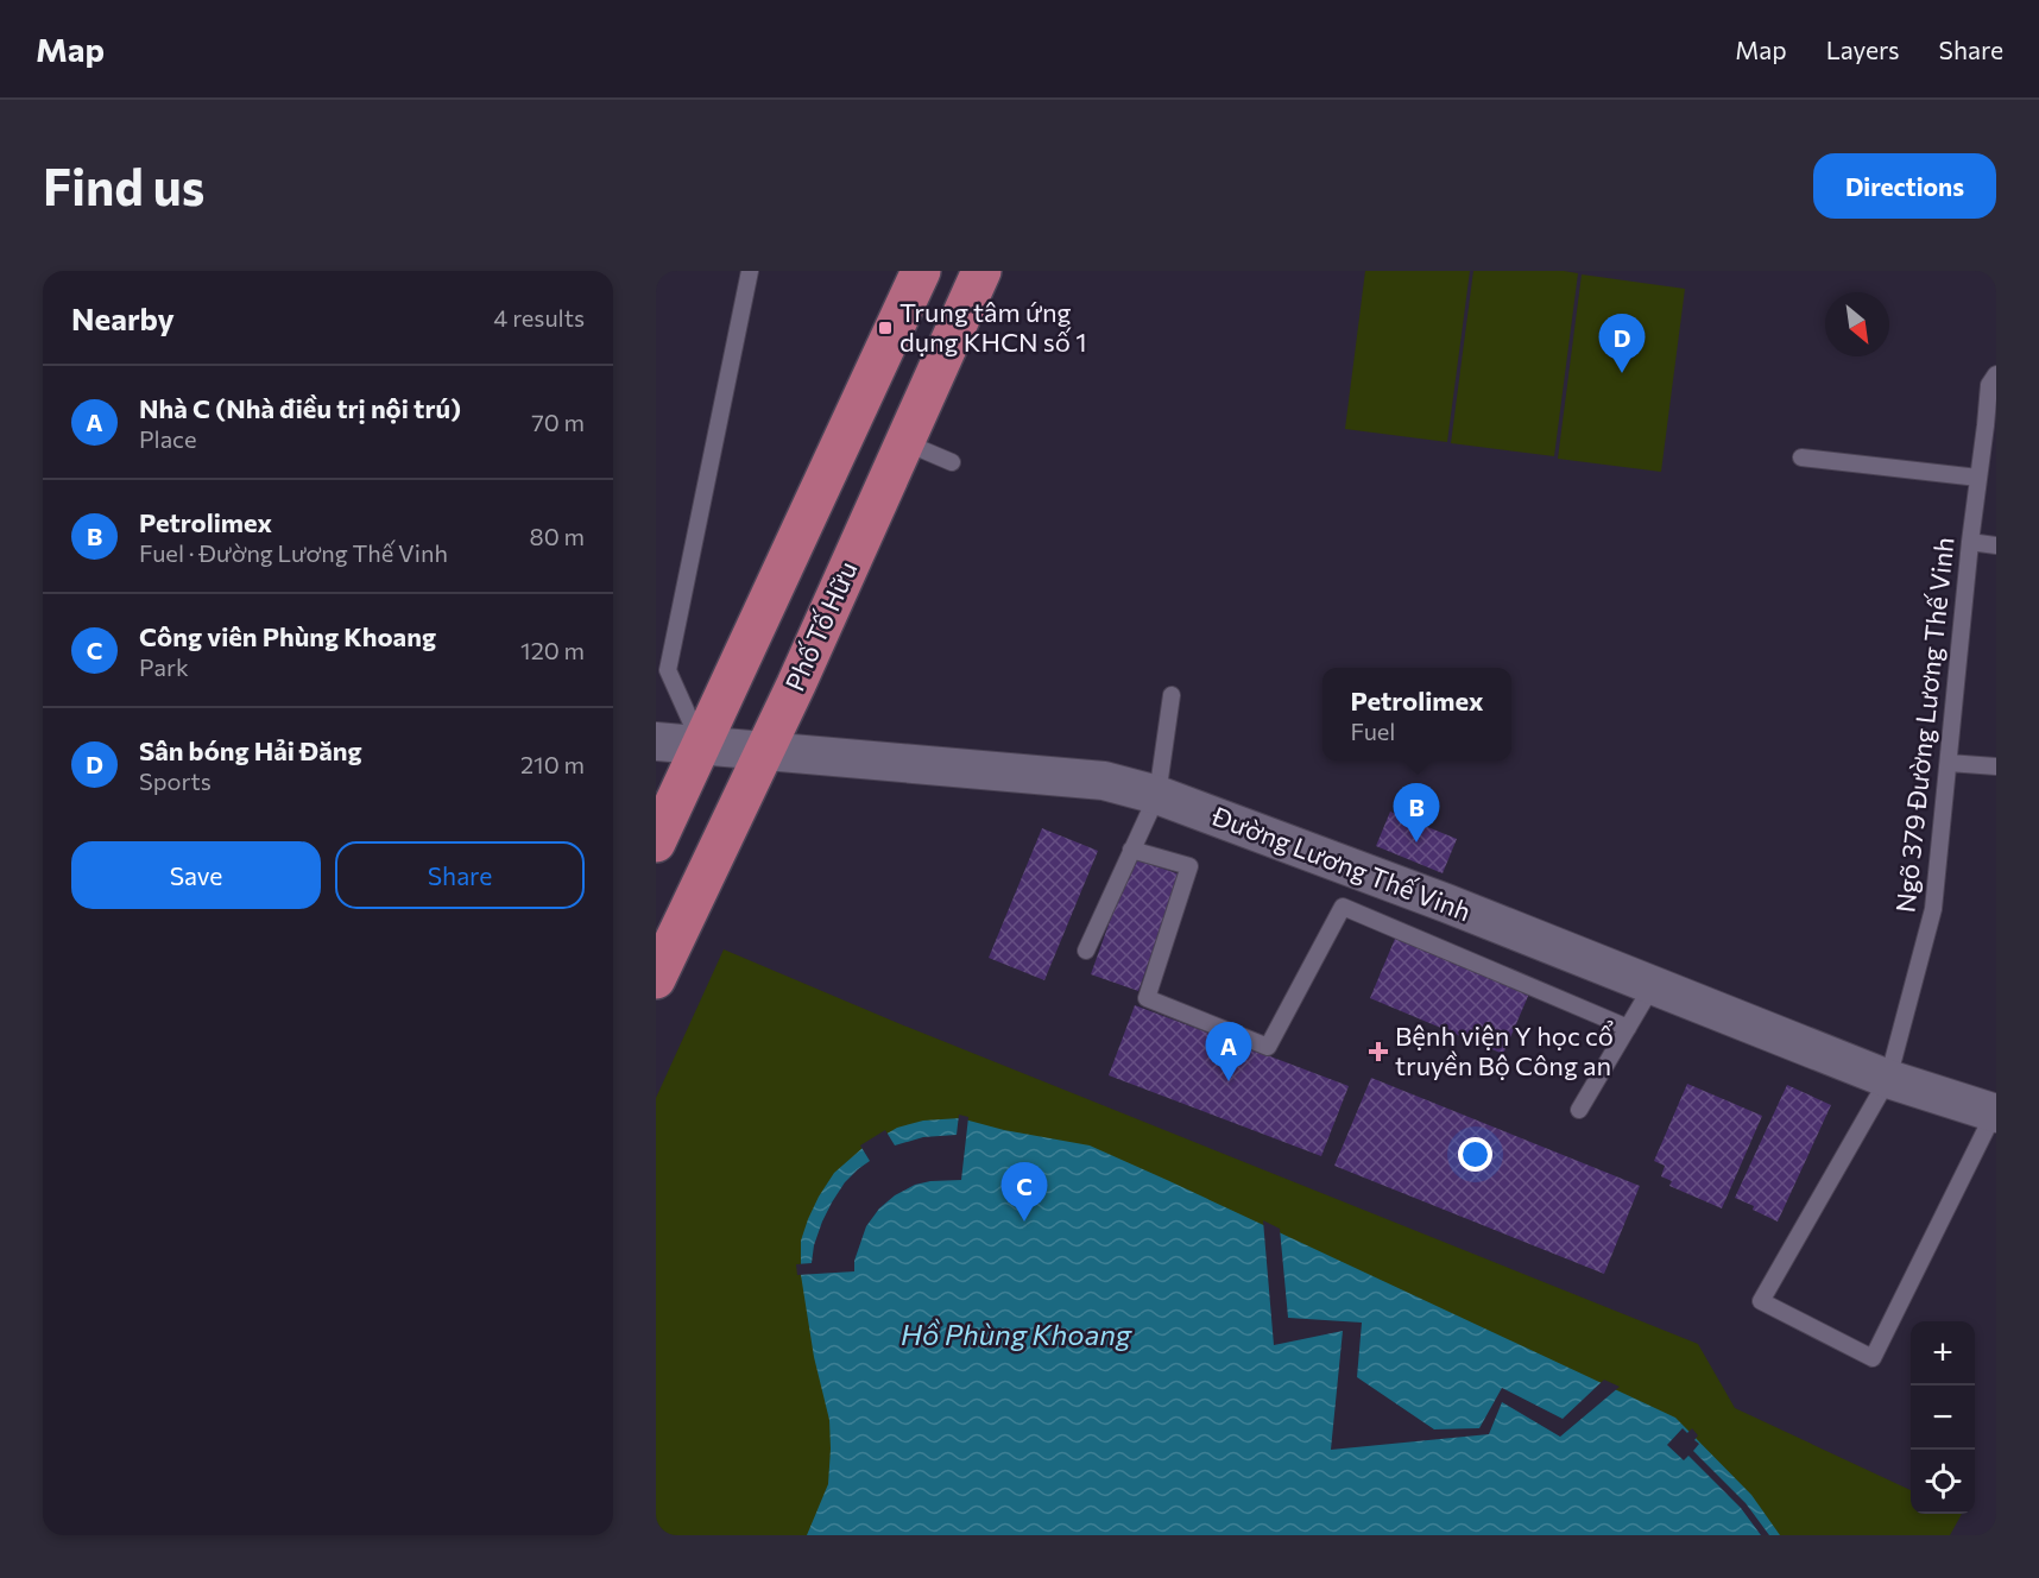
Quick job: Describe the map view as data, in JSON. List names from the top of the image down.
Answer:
{
  "streets": {
    "main road": ["Phố Tố Hữu"],
    "street": ["Đường Lương Thế Vinh"],
    "lane": ["Ngõ 379 Đường Lương Thế Vinh"]
  },
  "crossings": [
    ["Phố Tố Hữu", "Đường Lương Thế Vinh"],
    ["Ngõ 379 Đường Lương Thế Vinh", "Đường Lương Thế Vinh"]
  ],
  "water": ["Hồ Phùng Khoang"],
  "places": {
    "transit": ["Trung tâm ứng dụng KHCN số 1"],
    "health": ["Bệnh viện Y học cổ truyền Bộ Công an"]
  },
  "north": "bottom right",
  "page": {
    "header": "Map",
    "nav": ["Map", "Layers", "Share"],
    "buttons": [
      "Directions",
      ["Save", "Share"]
    ],
    "title": "Find us",
    "heading": ["Nearby", "4 results"],
    "pins": [
      "D",
      "B",
      "A",
      "C"
    ],
    "list": [
      {
        "mark": "A",
        "name": "Nhà C (Nhà điều trị nội trú)",
        "note": "Place",
        "value": "70 m"
      },
      {
        "mark": "B",
        "name": "Petrolimex",
        "note": "Fuel · Đường Lương Thế Vinh",
        "value": "80 m"
      },
      {
        "mark": "C",
        "name": "Công viên Phùng Khoang",
        "note": "Park",
        "value": "120 m"
      },
      {
        "mark": "D",
        "name": "Sân bóng Hải Đăng",
        "note": "Sports",
        "value": "210 m"
      }
    ],
    "popup": ["Petrolimex", "Fuel"],
    "map_buttons": ["+", "−"]
  }
}
